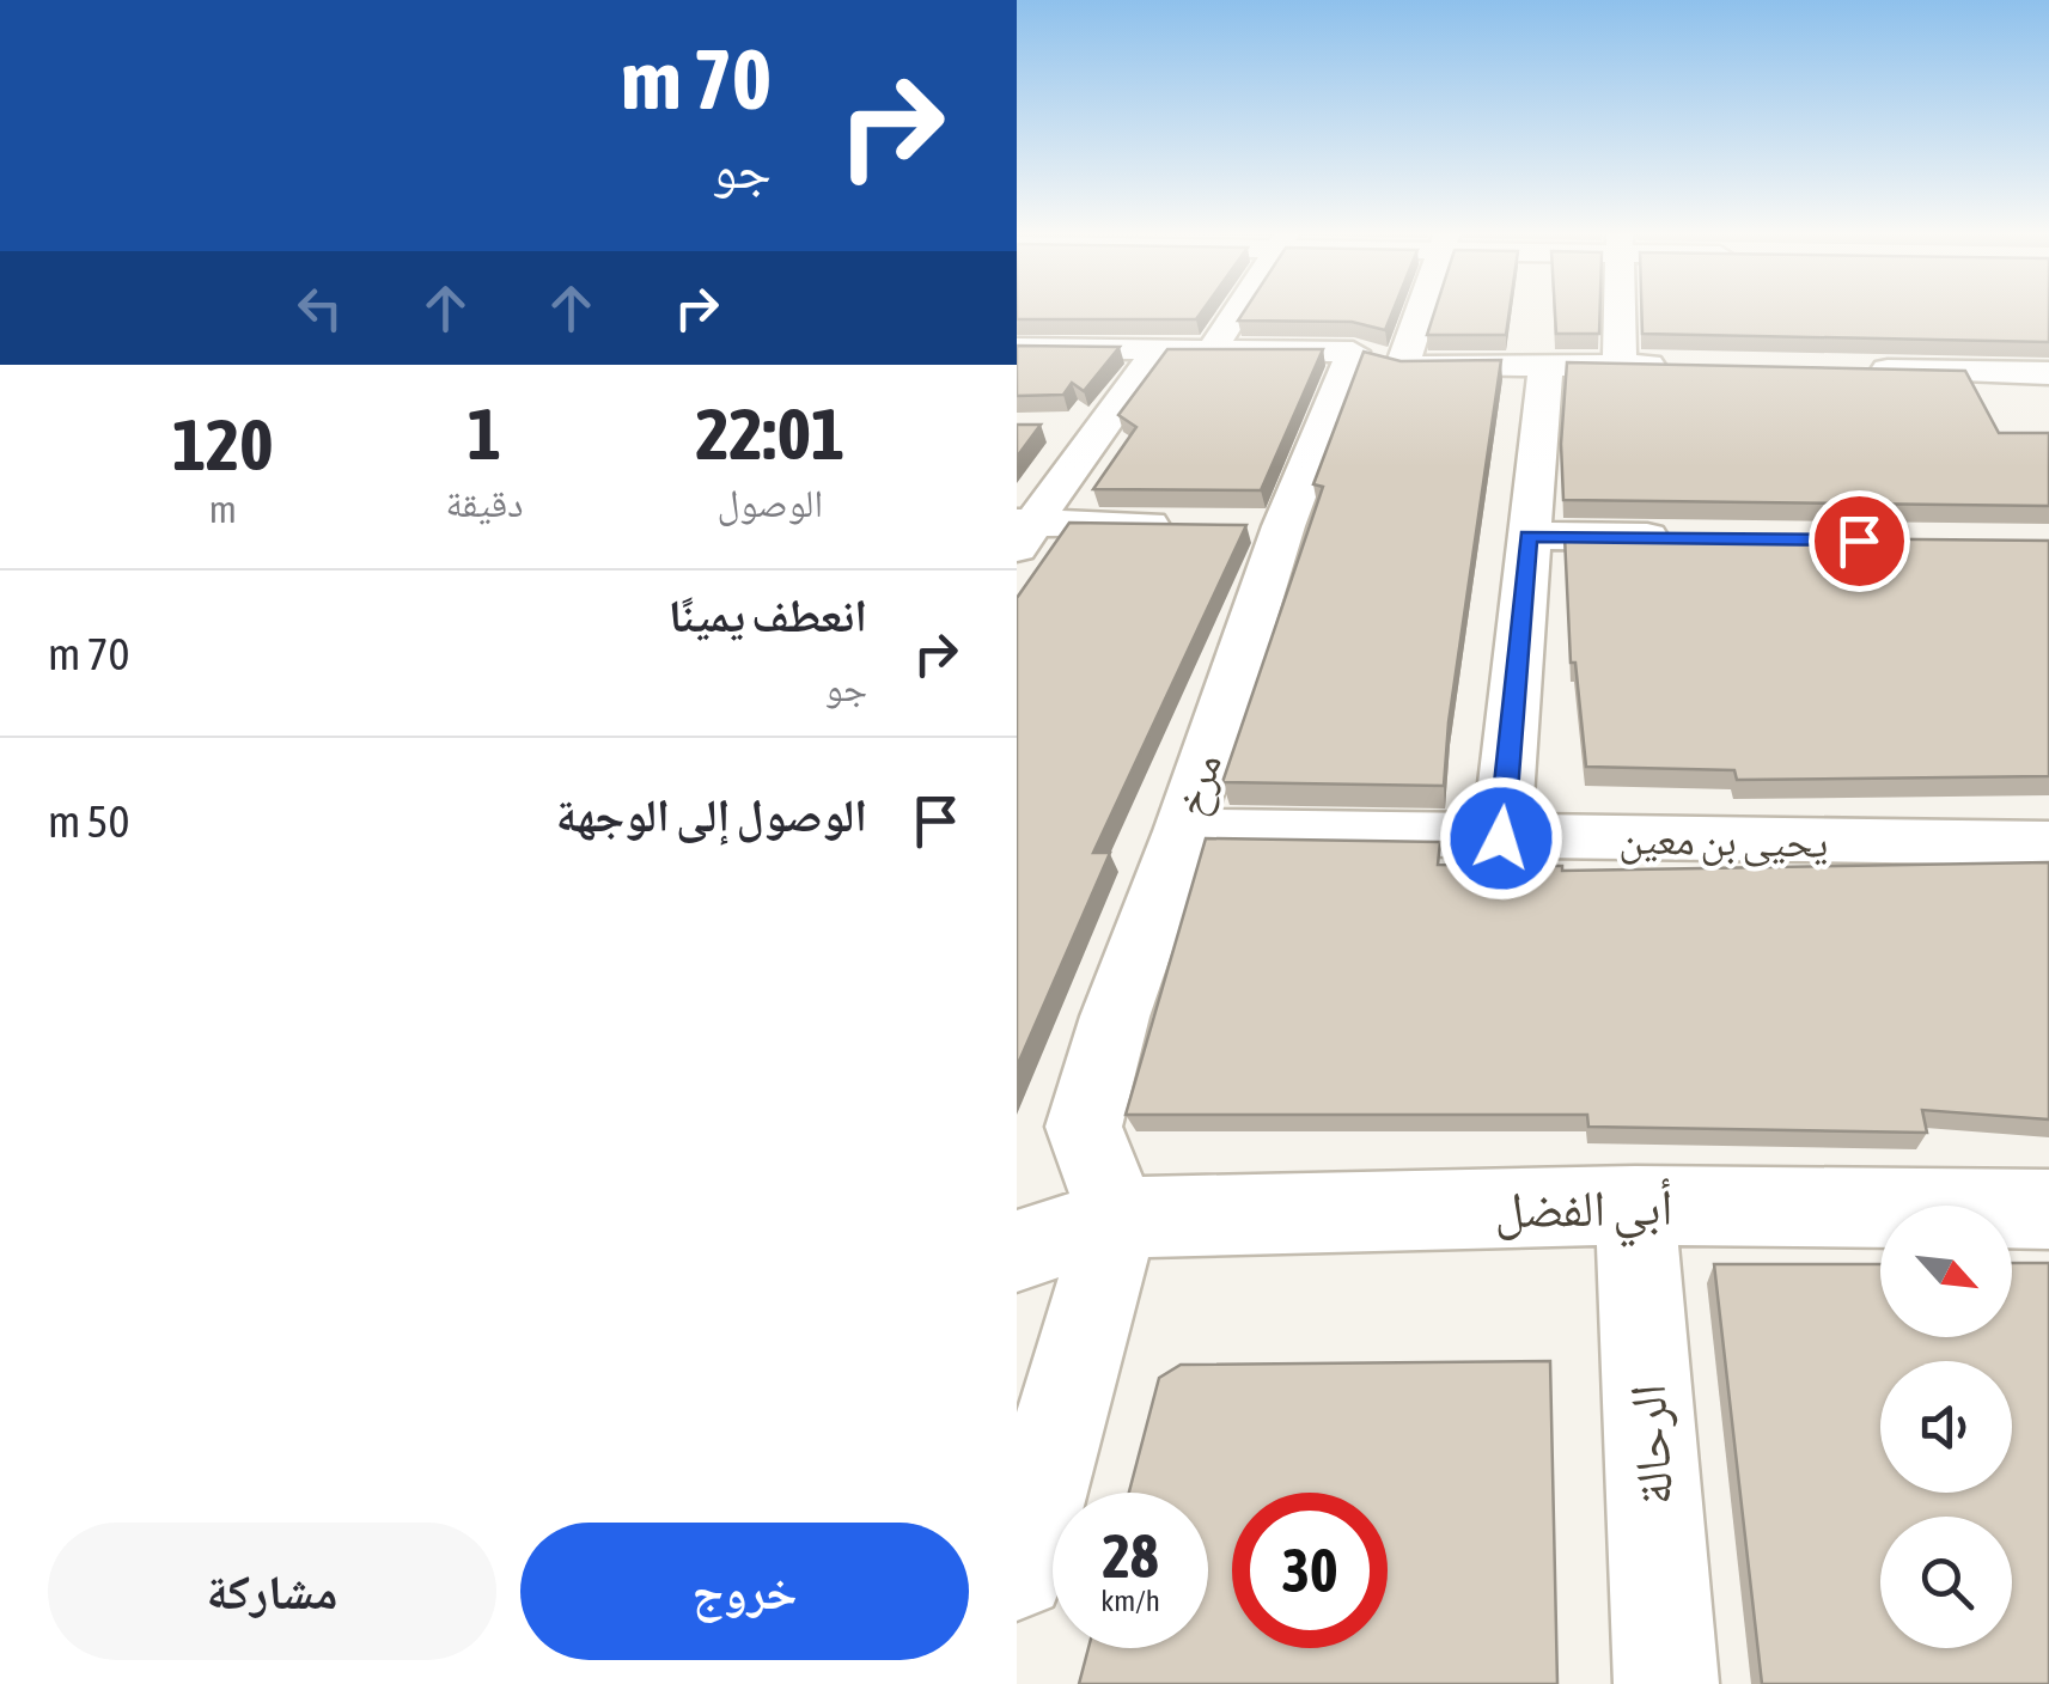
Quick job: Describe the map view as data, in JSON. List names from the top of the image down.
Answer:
{
  "streets": {
    "street": [
      "مرخ",
      "يحيى بن معين",
      "أبي الفضل",
      "الرحالة"
    ]
  },
  "crossings": [
    ["مرخ", "يحيى بن معين"],
    ["مرخ", "أبي الفضل"],
    ["أبي الفضل", "الرحالة"]
  ],
  "north": "bottom right",
  "page": {
    "turn": ["70 m", "جو"],
    "eta": [
      "22:01",
      "الوصول",
      "1",
      "دقيقة",
      "120",
      "m"
    ],
    "list": [
      {
        "name": "انعطف يمينًا",
        "note": "جو",
        "value": "70 m"
      },
      {
        "name": "الوصول إلى الوجهة",
        "value": "50 m"
      }
    ],
    "speed": "28 km/h",
    "limit": "30",
    "buttons": ["خروج", "مشاركة"]
  }
}
